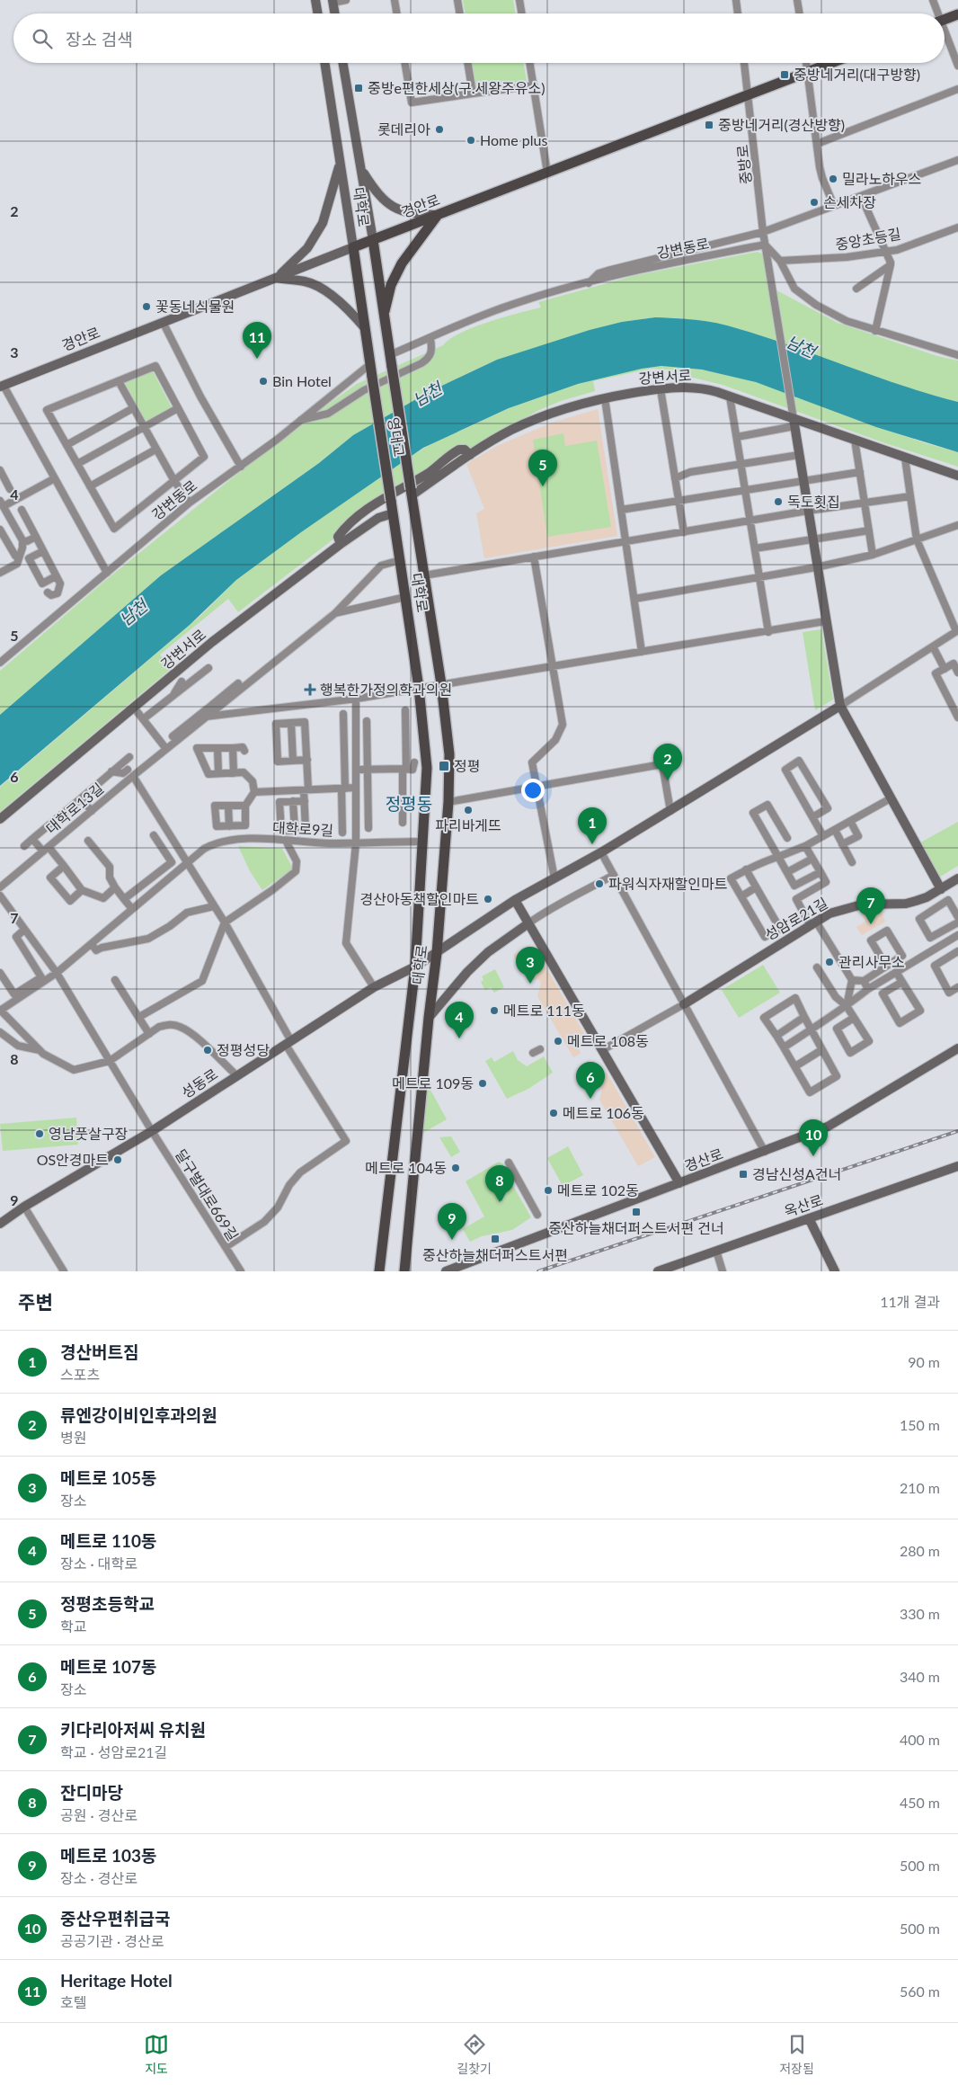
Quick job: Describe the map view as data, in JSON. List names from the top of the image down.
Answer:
{
  "streets": {
    "main road": ["경안로", "대학로", "영대교"],
    "street": [
      "중방로",
      "중앙초등길",
      "강변동로",
      "강변서로",
      "대학로13길",
      "대학로9길",
      "성암로21길",
      "성동로",
      "경산로",
      "달구벌대로669길",
      "옥산로"
    ]
  },
  "crossings": [
    ["중방로", "경안로"],
    ["중방로", "강변동로"],
    ["중방로", "강변서로"],
    ["경안로", "대학로"],
    ["경안로", "영대교"],
    ["대학로", "강변동로"],
    ["대학로", "강변서로"],
    ["대학로", "영대교"],
    ["대학로", "대학로9길"],
    ["대학로", "성동로"],
    ["강변동로", "영대교"],
    ["강변서로", "영대교"],
    ["대학로9길", "달구벌대로669길"],
    ["성동로", "달구벌대로669길"]
  ],
  "districts": ["정평동"],
  "water": ["남천"],
  "places": {
    "transit": [
      "중방네거리(대구방향)",
      "중방e편한세상(구.세왕주유소)",
      "중방네거리(경산방향)",
      "정평",
      "경남신성A건너",
      "중산하늘채더퍼스트서편 건너",
      "중산하늘채더퍼스트서편"
    ],
    "other": [
      "롯데리아",
      "Home plus",
      "밀라노하우스",
      "손세차장",
      "꽃동네식물원",
      "Bin Hotel",
      "독도횟집",
      "파리바게뜨",
      "파워식자재할인마트",
      "경산아동책할인마트",
      "관리사무소",
      "메트로 111동",
      "메트로 108동",
      "정평성당",
      "메트로 109동",
      "메트로 106동",
      "영남풋살구장",
      "OS안경마트",
      "메트로 104동",
      "메트로 102동"
    ],
    "health": ["행복한가정의학과의원"]
  },
  "page": {
    "search": "장소 검색",
    "pins": [
      "11",
      "5",
      "2",
      "1",
      "7",
      "3",
      "4",
      "6",
      "10",
      "8",
      "9"
    ],
    "heading": ["주변", "11개 결과"],
    "list": [
      {
        "mark": "1",
        "name": "경산버트짐",
        "note": "스포츠",
        "value": "90 m"
      },
      {
        "mark": "2",
        "name": "류엔강이비인후과의원",
        "note": "병원",
        "value": "150 m"
      },
      {
        "mark": "3",
        "name": "메트로 105동",
        "note": "장소",
        "value": "210 m"
      },
      {
        "mark": "4",
        "name": "메트로 110동",
        "note": "장소 · 대학로",
        "value": "280 m"
      },
      {
        "mark": "5",
        "name": "정평초등학교",
        "note": "학교",
        "value": "330 m"
      },
      {
        "mark": "6",
        "name": "메트로 107동",
        "note": "장소",
        "value": "340 m"
      },
      {
        "mark": "7",
        "name": "키다리아저씨 유치원",
        "note": "학교 · 성암로21길",
        "value": "400 m"
      },
      {
        "mark": "8",
        "name": "잔디마당",
        "note": "공원 · 경산로",
        "value": "450 m"
      },
      {
        "mark": "9",
        "name": "메트로 103동",
        "note": "장소 · 경산로",
        "value": "500 m"
      },
      {
        "mark": "10",
        "name": "중산우편취급국",
        "note": "공공기관 · 경산로",
        "value": "500 m"
      },
      {
        "mark": "11",
        "name": "Heritage Hotel",
        "note": "호텔",
        "value": "560 m"
      }
    ],
    "nav": ["지도", "길찾기", "저장됨"]
  },
  "grid": {
    "rows": [
      "2",
      "3",
      "4",
      "5",
      "6",
      "7",
      "8",
      "9"
    ]
  }
}
